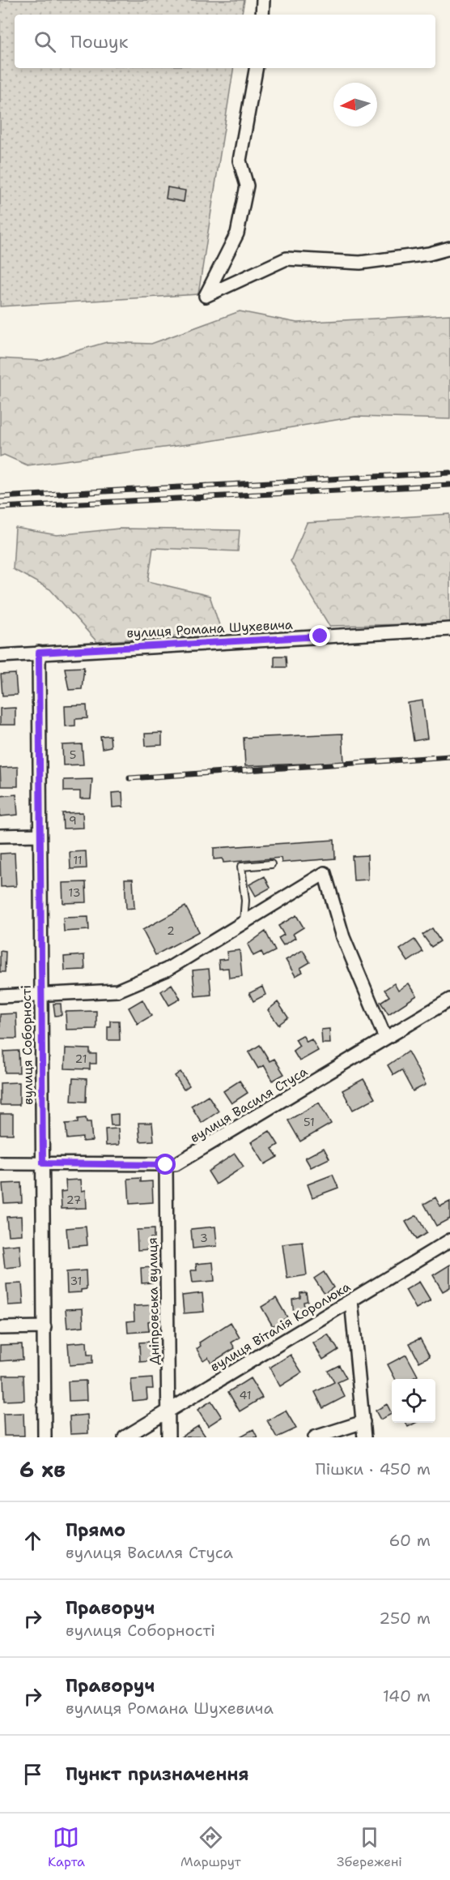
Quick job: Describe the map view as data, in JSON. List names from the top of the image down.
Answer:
{
  "streets": {
    "street": [
      "вулиця Романа Шухевича",
      "вулиця Соборності",
      "вулиця Василя Стуса",
      "Дніпровська вулиця",
      "вулиця Віталія Королюка"
    ]
  },
  "crossings": [
    ["вулиця Романа Шухевича", "вулиця Соборності"],
    ["вулиця Соборності", "вулиця Василя Стуса"],
    ["вулиця Василя Стуса", "Дніпровська вулиця"],
    ["Дніпровська вулиця", "вулиця Віталія Королюка"]
  ],
  "house_numbers": [
    "5",
    "9",
    "11",
    "13",
    "2",
    "21",
    "51",
    "27",
    "3",
    "31",
    "41"
  ],
  "north": "left",
  "page": {
    "search": "Пошук",
    "heading": ["6 хв", "Пішки · 450 m"],
    "list": [
      ["Прямо", "вулиця Василя Стуса", "60 m"],
      ["Праворуч", "вулиця Соборності", "250 m"],
      ["Праворуч", "вулиця Романа Шухевича", "140 m"],
      "Пункт призначення"
    ],
    "nav": ["Карта", "Маршрут", "Збережені"]
  }
}
